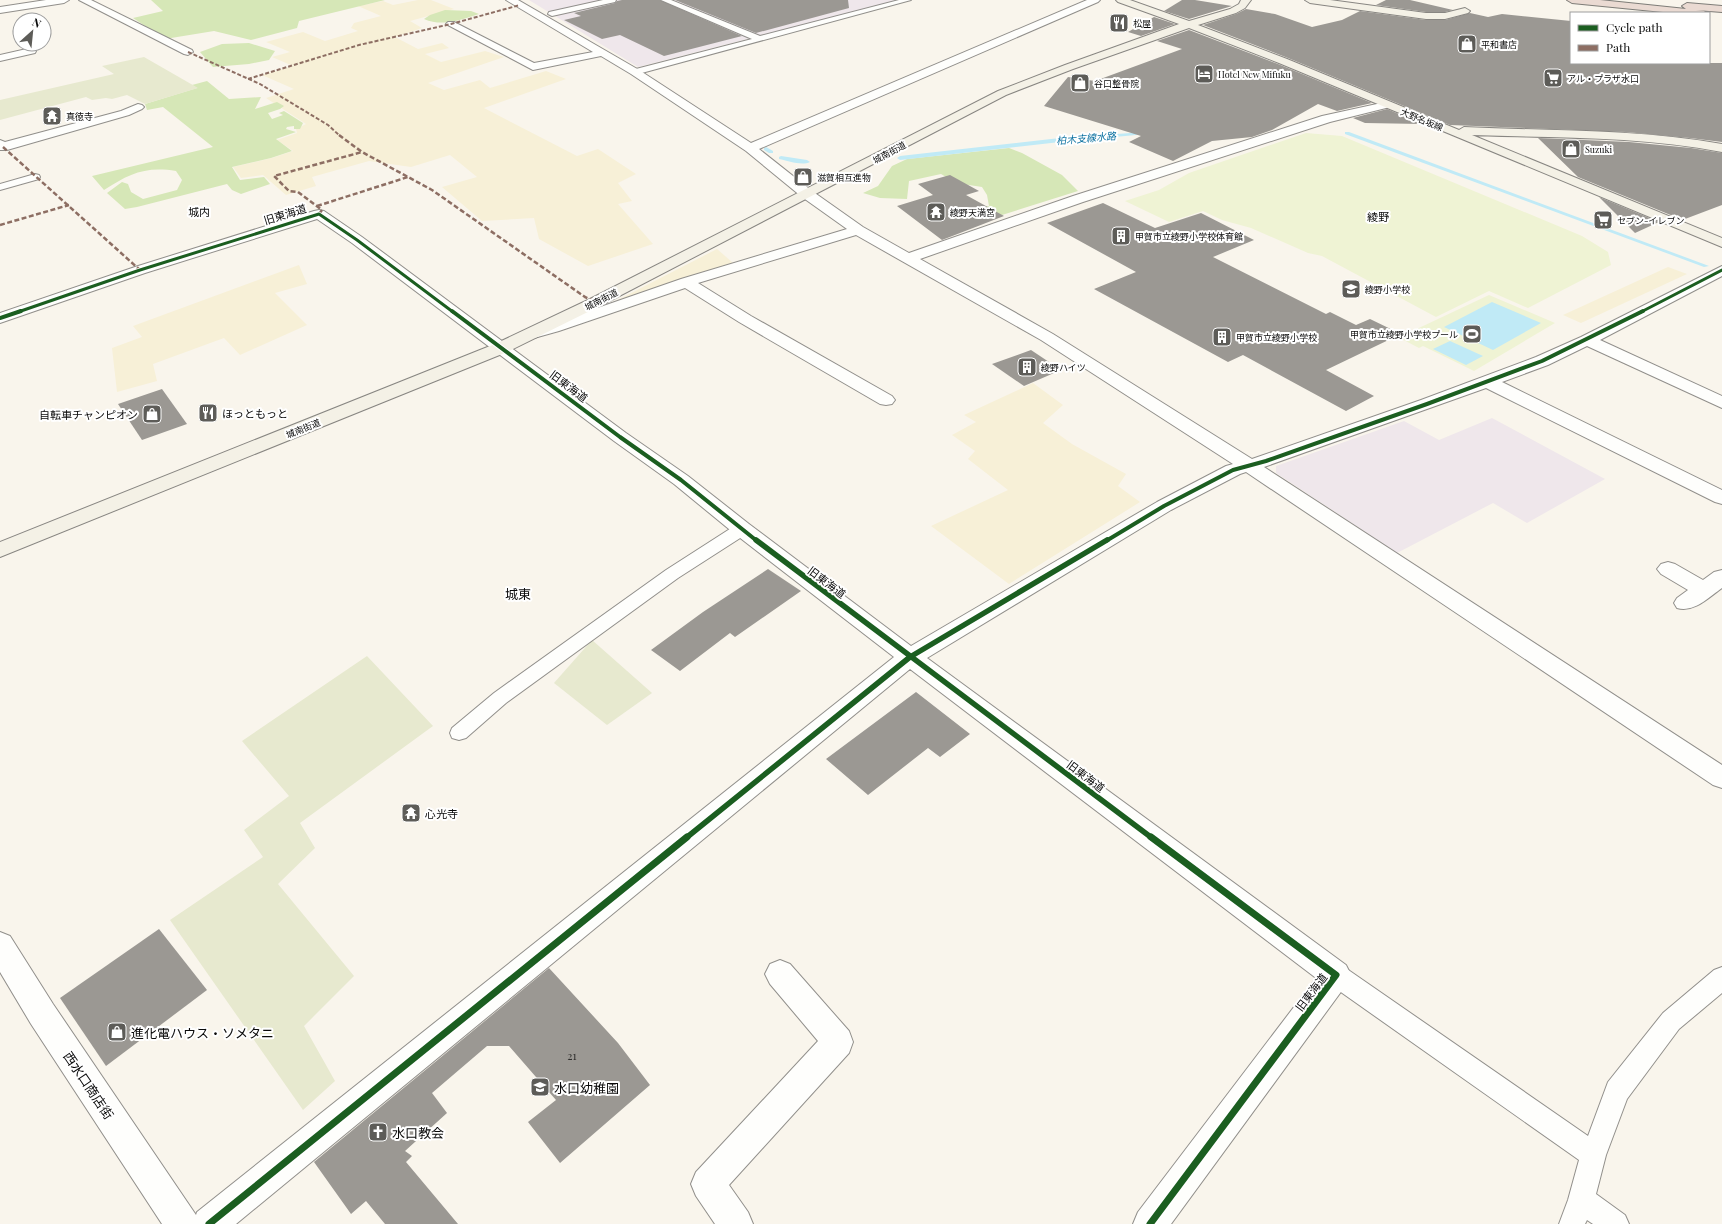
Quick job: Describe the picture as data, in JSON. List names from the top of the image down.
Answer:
{
  "streets": {
    "street": [
      "大野名坂線",
      "城南街道",
      "旧東海道",
      "西水口商店街"
    ]
  },
  "crossings": [
    ["大野名坂線", "城南街道"],
    ["城南街道", "旧東海道"]
  ],
  "districts": ["城内", "綾野", "城東"],
  "water": ["柏木支線水路"],
  "places": {
    "restaurant": ["松屋", "ほっともっと"],
    "shop": [
      "平和書店",
      "谷口整骨院",
      "Suzuki",
      "滋賀相互進物",
      "自転車チャンピオン",
      "進化電ハウス・ソメタニ"
    ],
    "hotel": ["Hotel New Mifuku"],
    "supermarket": ["アル・プラザ水口", "セブン-イレブン"],
    "temple": ["真徳寺", "綾野天満宮", "心光寺"],
    "building": ["甲賀市立綾野小学校体育館", "甲賀市立綾野小学校", "綾野ハイツ"],
    "school or university": ["綾野小学校", "水口幼稚園"],
    "sports": ["甲賀市立綾野小学校プール"],
    "church": ["水口教会"]
  },
  "house_numbers": ["21"],
  "legend": ["Cycle path", "Path"],
  "north": "top right"
}
